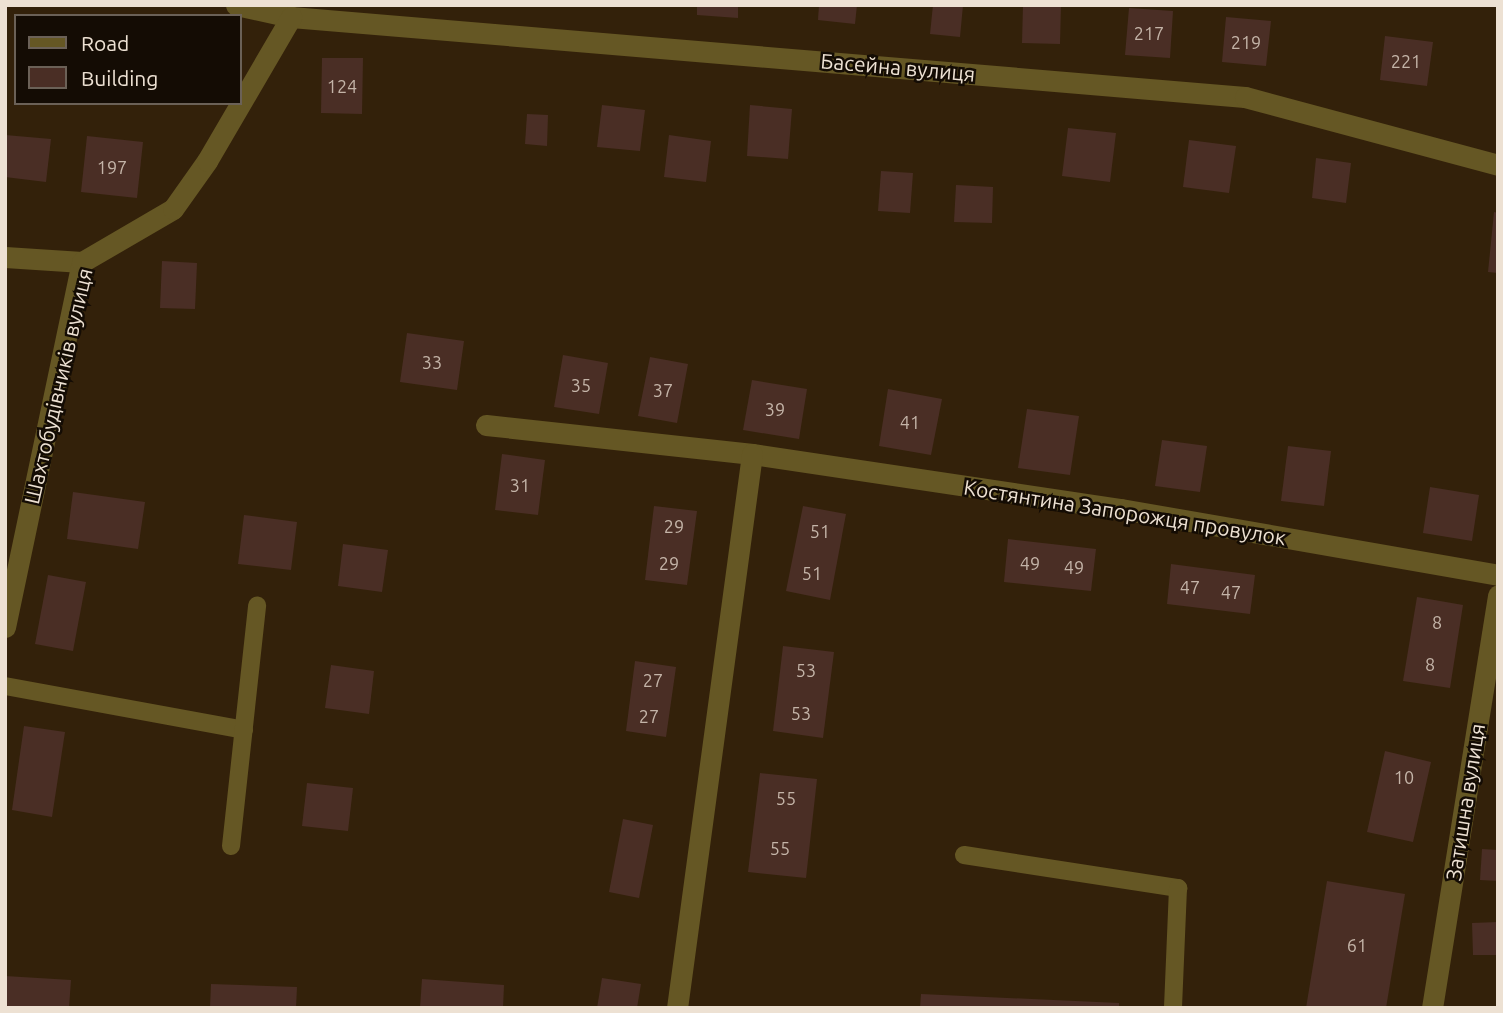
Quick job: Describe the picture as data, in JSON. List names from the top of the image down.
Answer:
{
  "streets": {
    "street": [
      "Басейна вулиця",
      "Шахтобудівників вулиця",
      "Костянтина Запорожця провулок",
      "Затишна вулиця"
    ]
  },
  "crossings": [
    ["Басейна вулиця", "Шахтобудівників вулиця"]
  ],
  "house_numbers": [
    "217",
    "219",
    "221",
    "124",
    "197",
    "33",
    "35",
    "37",
    "39",
    "41",
    "31",
    "29",
    "51",
    "29",
    "49",
    "49",
    "51",
    "47",
    "47",
    "8",
    "8",
    "53",
    "27",
    "53",
    "27",
    "10",
    "55",
    "55",
    "61"
  ],
  "legend": ["Road", "Building"]
}
